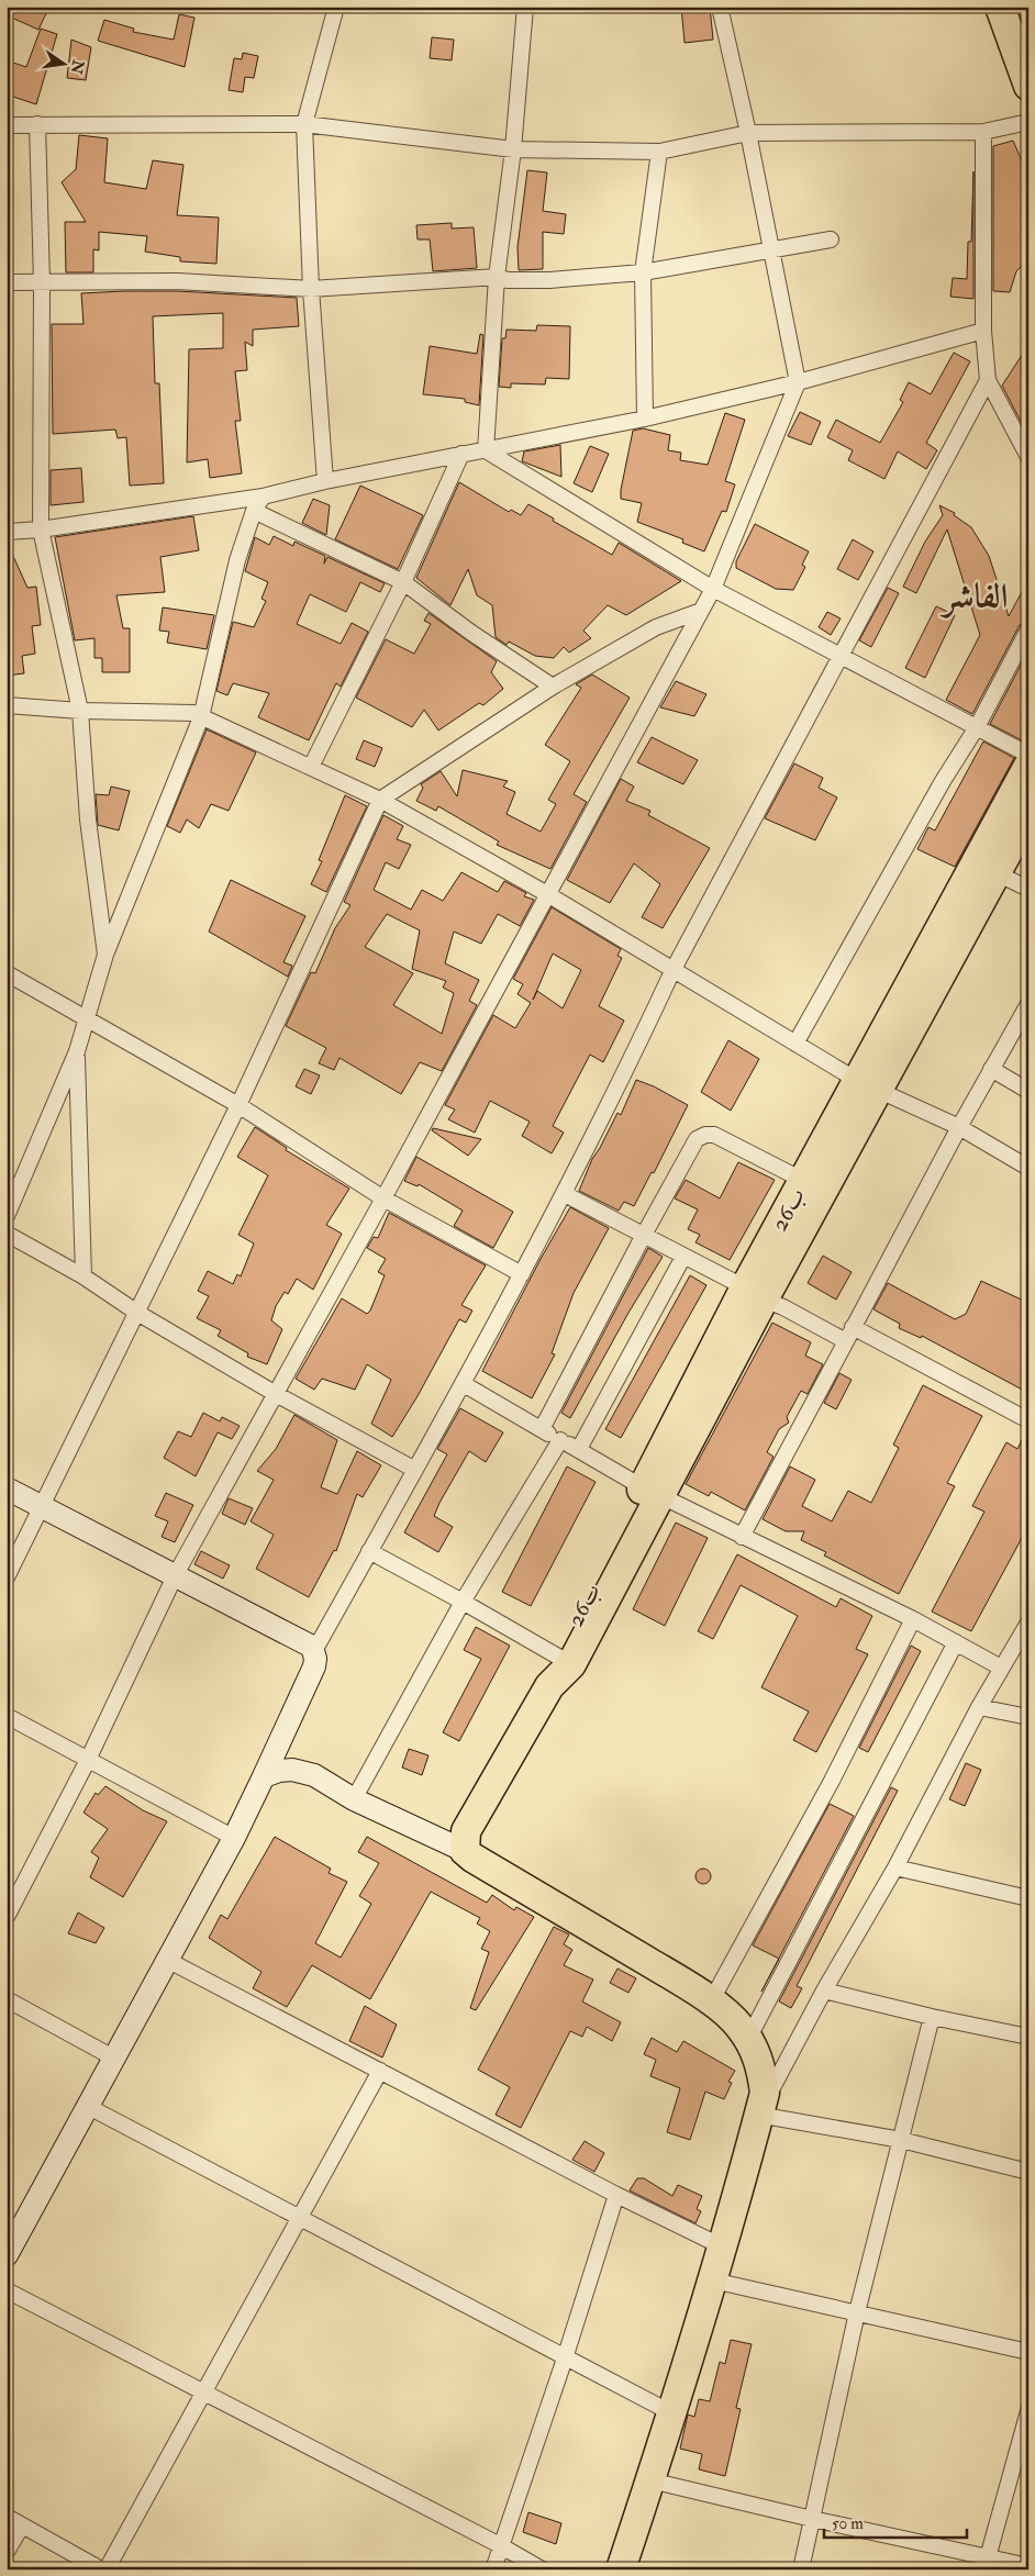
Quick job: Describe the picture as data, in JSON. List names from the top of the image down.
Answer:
{
  "streets": {
    "highway": ["26ب"]
  },
  "districts": ["الفاشر"],
  "scale_bar": "50 m",
  "north": "right"
}
